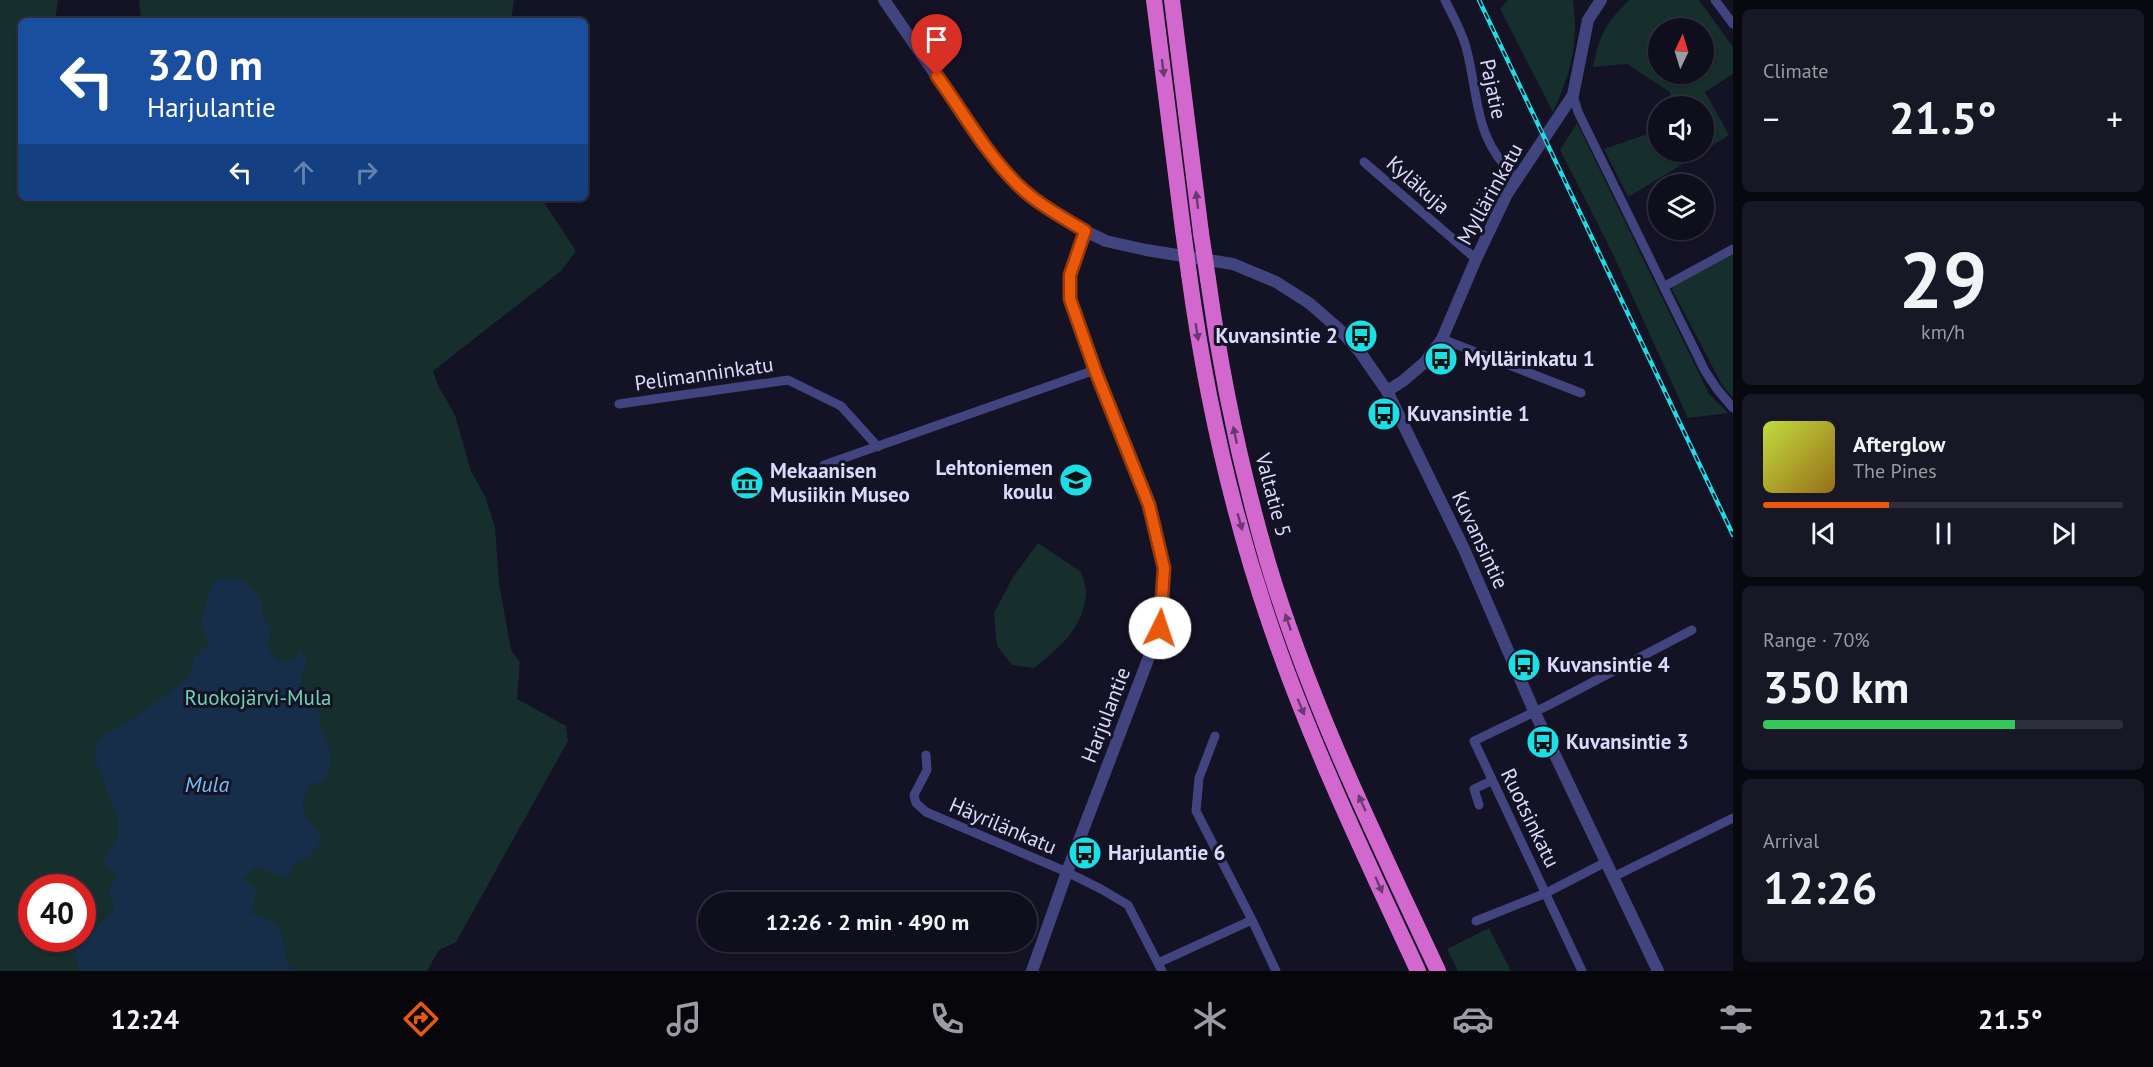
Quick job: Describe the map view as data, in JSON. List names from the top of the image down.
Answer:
{
  "streets": {
    "highway": ["Valtatie 5"],
    "street": [
      "Pajatie",
      "Kyläkuja",
      "Myllärinkatu",
      "Pelimanninkatu",
      "Kuvansintie",
      "Harjulantie",
      "Ruotsinkatu",
      "Häyrilänkatu"
    ]
  },
  "crossings": [
    ["Pajatie", "Myllärinkatu"],
    ["Kyläkuja", "Myllärinkatu"],
    ["Myllärinkatu", "Kuvansintie"],
    ["Kuvansintie", "Harjulantie"],
    ["Kuvansintie", "Ruotsinkatu"],
    ["Harjulantie", "Häyrilänkatu"]
  ],
  "water": ["Mula"],
  "parks": ["Ruokojärvi-Mula"],
  "places": {
    "bus stop": [
      "Kuvansintie 2",
      "Myllärinkatu 1",
      "Kuvansintie 1",
      "Kuvansintie 4",
      "Kuvansintie 3",
      "Harjulantie 6"
    ],
    "school or university": ["Lehtoniemen koulu"],
    "museum": ["Mekaanisen Musiikin Museo"]
  },
  "north": "top",
  "page": {
    "tile": [
      "Climate",
      ["29", "km/h"],
      ["Range · 70%", "350 km"],
      ["Arrival", "12:26"]
    ],
    "turn": ["320 m", "Harjulantie"],
    "heat": ["−", "21.5°", "+"],
    "song": ["Afterglow", "The Pines"],
    "limit": "40",
    "trip": "12:26 · 2 min · 490 m",
    "tabs": ["12:24", "21.5°"]
  }
}
